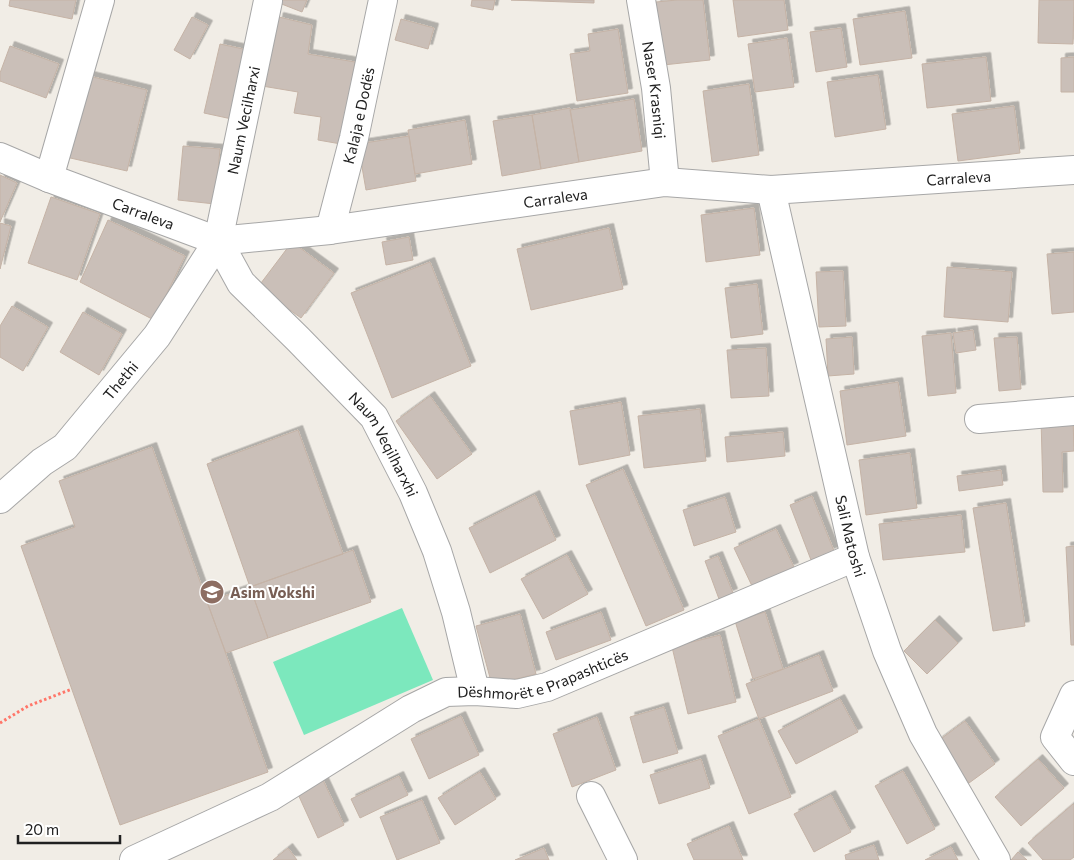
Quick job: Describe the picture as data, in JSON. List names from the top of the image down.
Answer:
{
  "streets": {
    "street": [
      "Naser Krasniqi",
      "Kalaja e Dodës",
      "Naum Vecilharxi",
      "Carraleva",
      "Thethi",
      "Naum Veqilharxhi",
      "Sali Matoshi",
      "Dëshmorët e Prapashticës"
    ]
  },
  "crossings": [
    ["Naser Krasniqi", "Carraleva"],
    ["Kalaja e Dodës", "Carraleva"],
    ["Naum Vecilharxi", "Carraleva"],
    ["Naum Vecilharxi", "Thethi"],
    ["Naum Vecilharxi", "Naum Veqilharxhi"],
    ["Carraleva", "Thethi"],
    ["Carraleva", "Naum Veqilharxhi"],
    ["Carraleva", "Sali Matoshi"],
    ["Thethi", "Naum Veqilharxhi"],
    ["Naum Veqilharxhi", "Dëshmorët e Prapashticës"],
    ["Sali Matoshi", "Dëshmorët e Prapashticës"]
  ],
  "places": {
    "school or university": ["Asim Vokshi"]
  },
  "scale_bar": "20 m"
}
